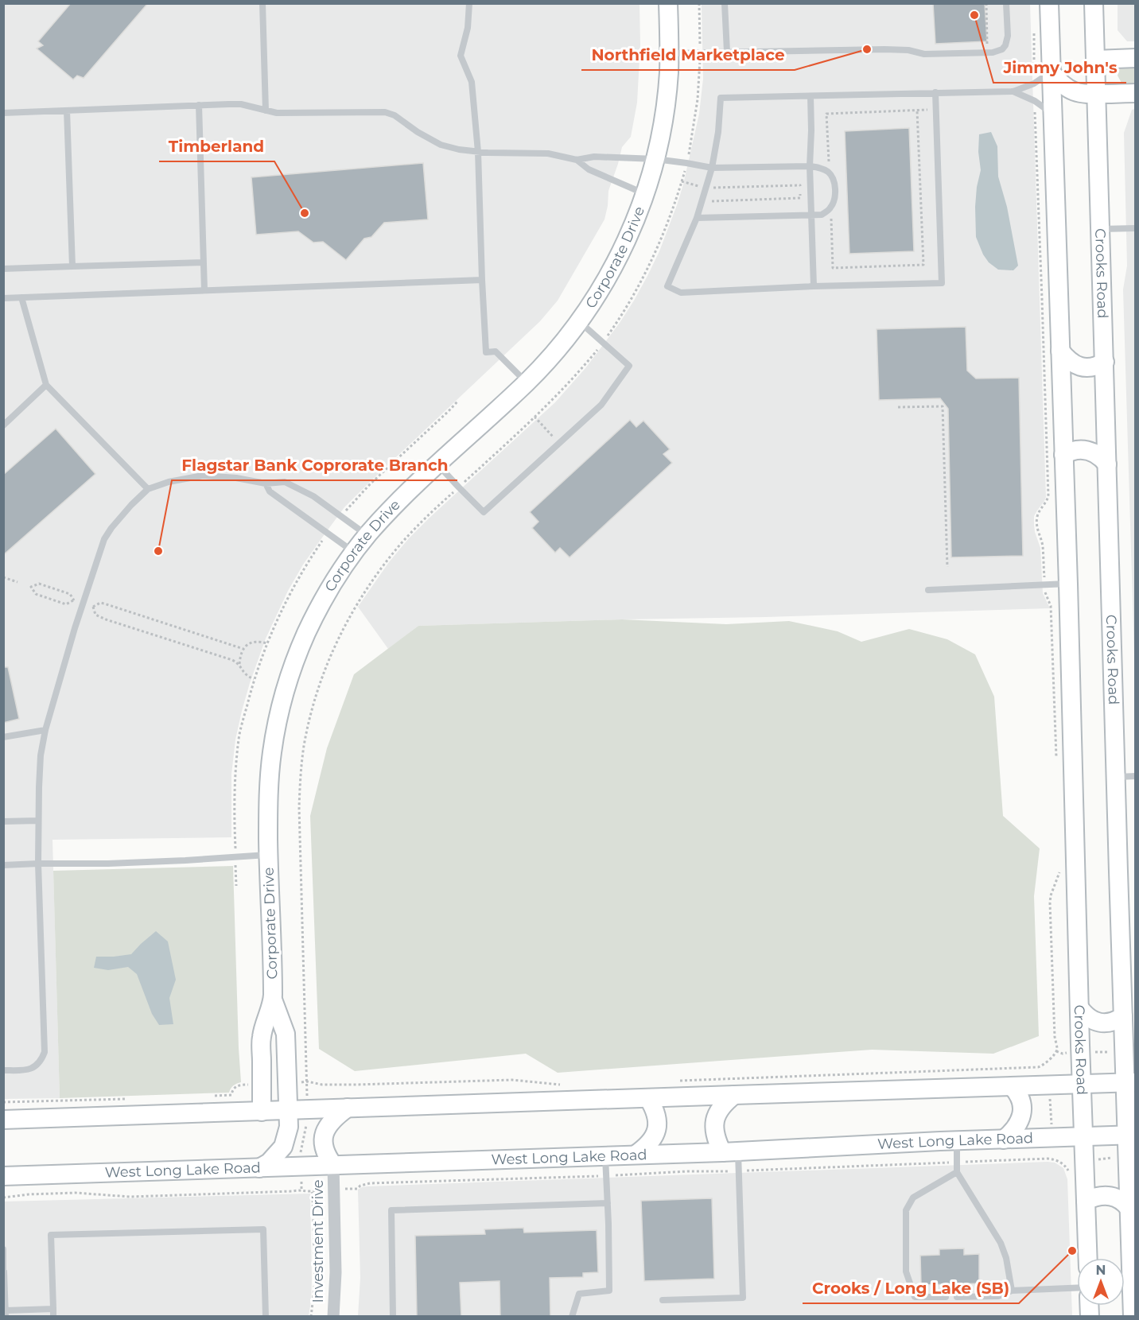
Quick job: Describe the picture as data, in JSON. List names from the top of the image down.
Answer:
{
  "streets": {
    "main road": ["Corporate Drive", "Crooks Road", "West Long Lake Road"],
    "street": ["Investment Drive"]
  },
  "crossings": [
    ["Corporate Drive", "West Long Lake Road"],
    ["Crooks Road", "West Long Lake Road"],
    ["West Long Lake Road", "Investment Drive"]
  ],
  "places": [
    "Jimmy John's",
    "Northfield Marketplace",
    "Timberland",
    "Flagstar Bank Coprorate Branch",
    "Crooks / Long Lake (SB)"
  ],
  "north": "top"
}
